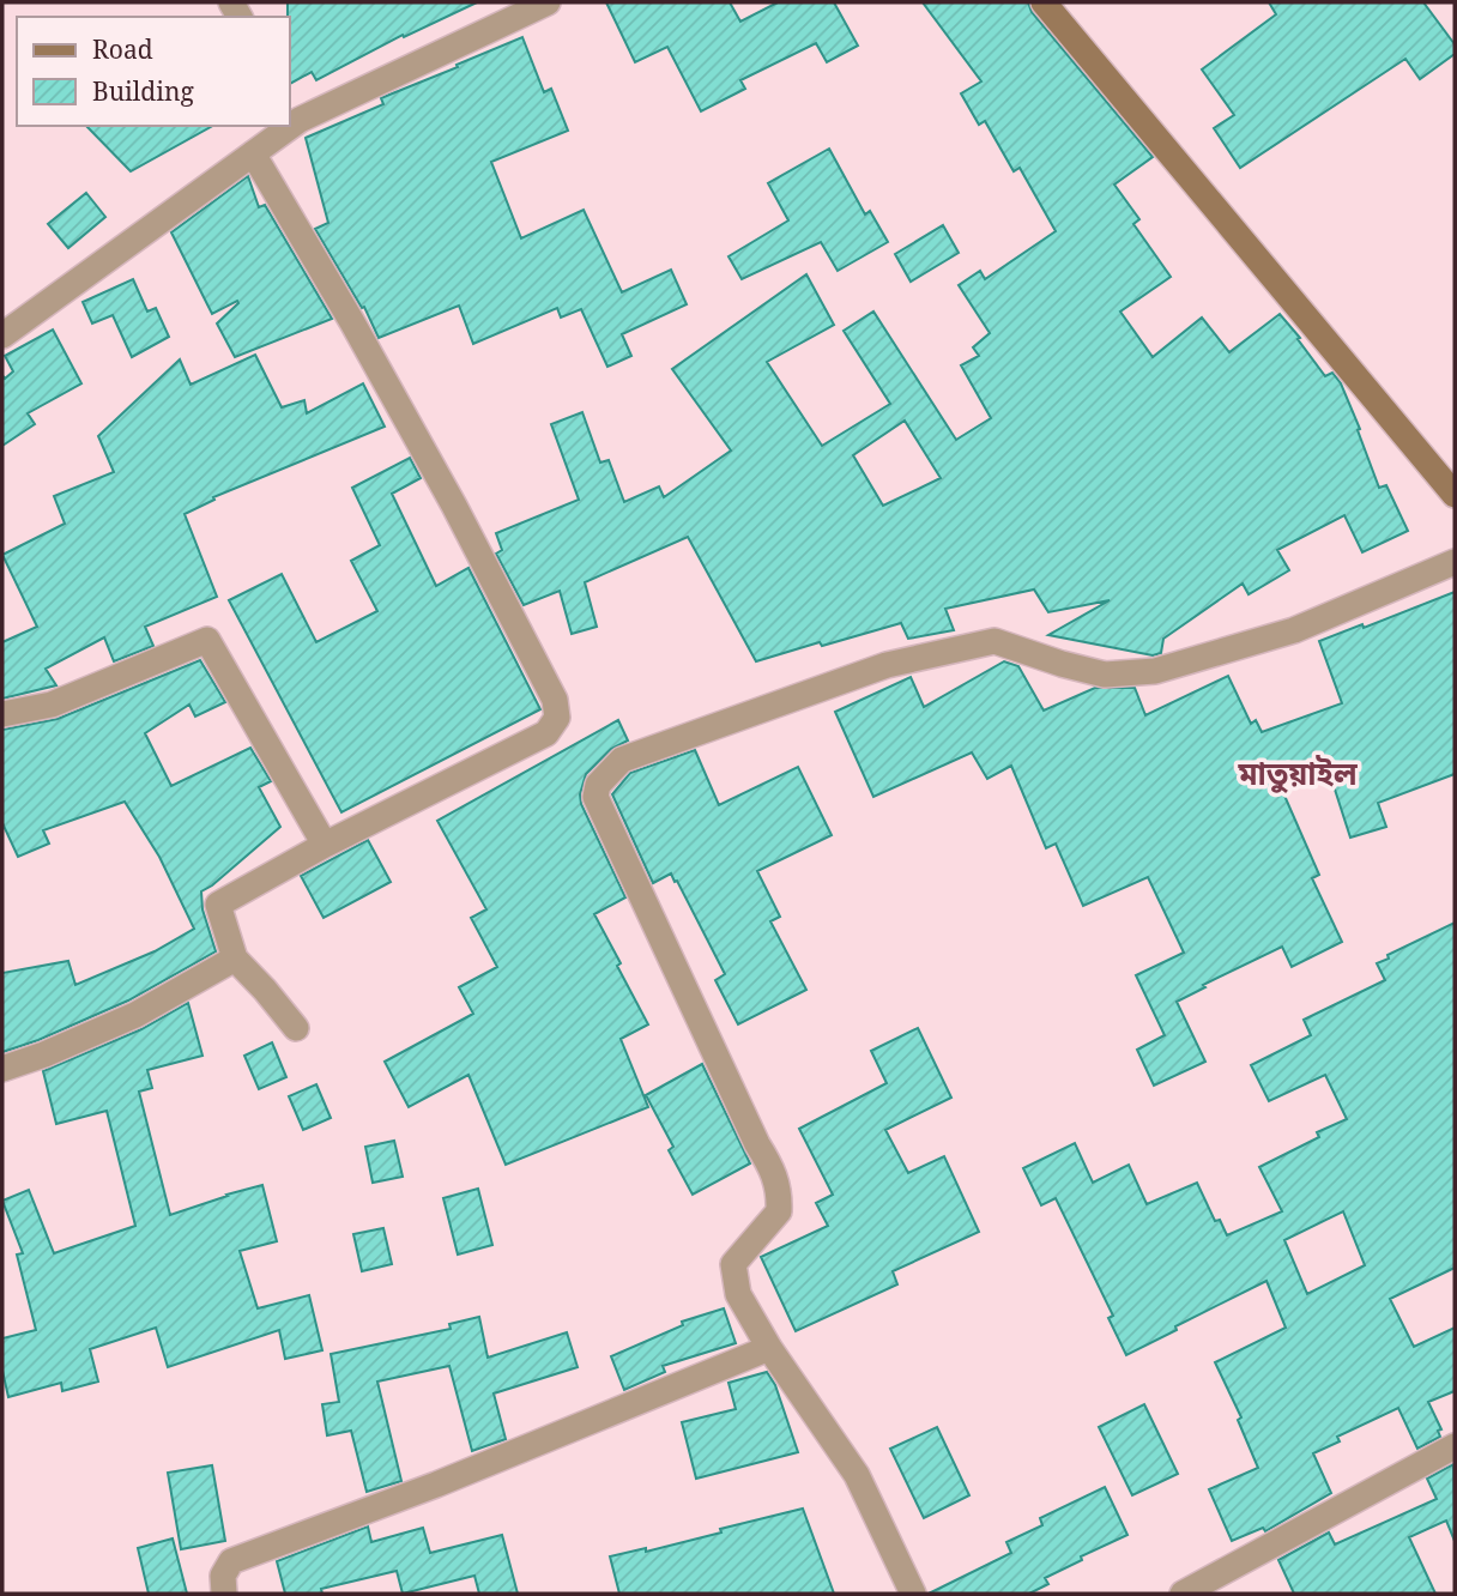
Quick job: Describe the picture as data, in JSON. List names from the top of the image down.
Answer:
{
  "districts": ["মাতুয়াইল"],
  "legend": ["Road", "Building"]
}
